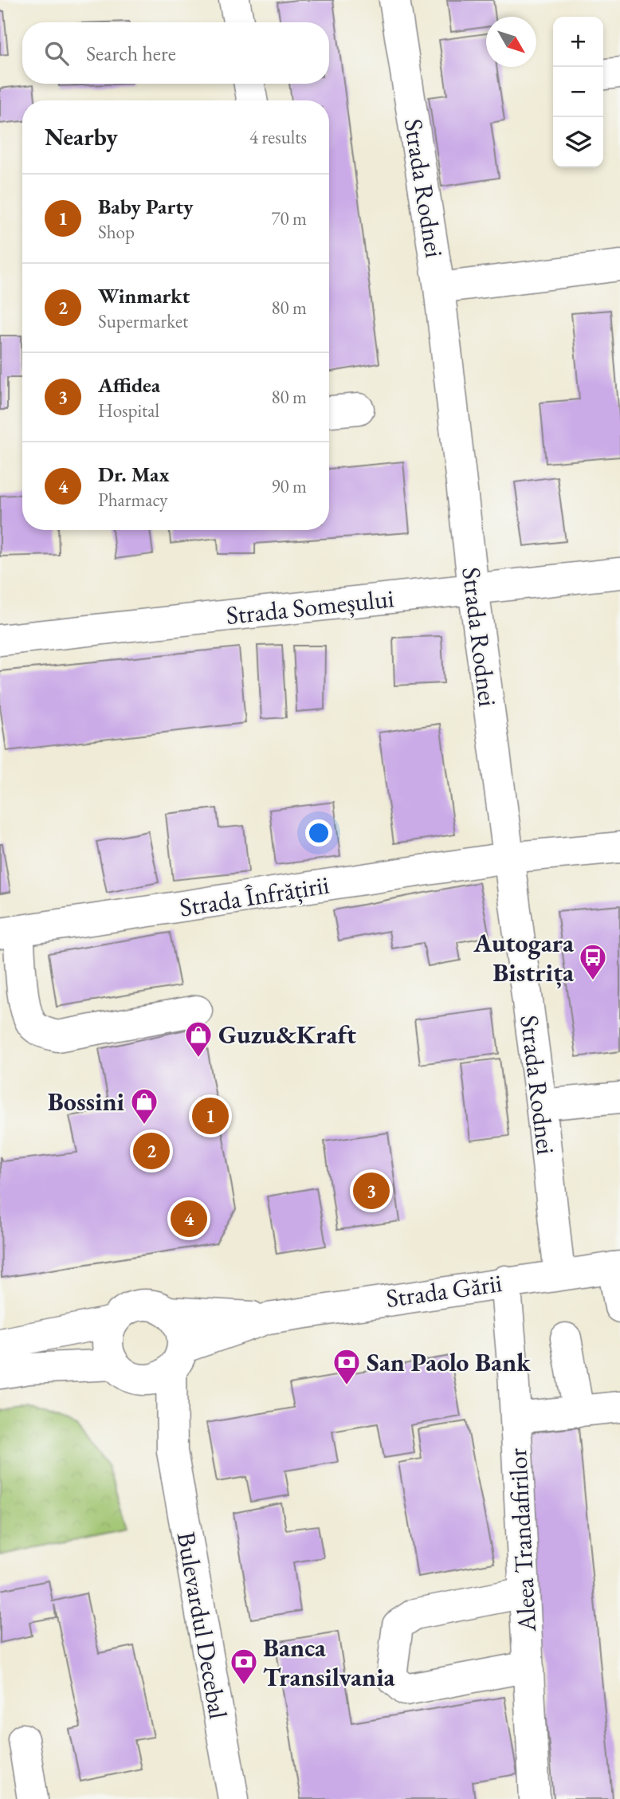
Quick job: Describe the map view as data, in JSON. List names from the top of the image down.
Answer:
{
  "streets": {
    "street": [
      "Strada Rodnei",
      "Strada Someșului",
      "Strada Înfrățirii",
      "Strada Gării",
      "Aleea Trandafirilor",
      "Bulevardul Decebal"
    ]
  },
  "crossings": [
    ["Strada Rodnei", "Strada Someșului"],
    ["Strada Rodnei", "Strada Înfrățirii"],
    ["Strada Rodnei", "Strada Gării"],
    ["Strada Gării", "Aleea Trandafirilor"],
    ["Strada Gării", "Bulevardul Decebal"]
  ],
  "places": {
    "bus stop": ["Autogara Bistrița"],
    "shop": ["Guzu&Kraft", "Bossini"],
    "bank": ["San Paolo Bank", "Banca Transilvania"]
  },
  "north": "bottom right",
  "page": {
    "map_buttons": ["+", "−"],
    "search": "Search here",
    "heading": ["Nearby", "4 results"],
    "list": [
      {
        "mark": "1",
        "name": "Baby Party",
        "note": "Shop",
        "value": "70 m"
      },
      {
        "mark": "2",
        "name": "Winmarkt",
        "note": "Supermarket",
        "value": "80 m"
      },
      {
        "mark": "3",
        "name": "Affidea",
        "note": "Hospital",
        "value": "80 m"
      },
      {
        "mark": "4",
        "name": "Dr. Max",
        "note": "Pharmacy",
        "value": "90 m"
      }
    ],
    "pins": [
      "1",
      "2",
      "3",
      "4"
    ]
  }
}
